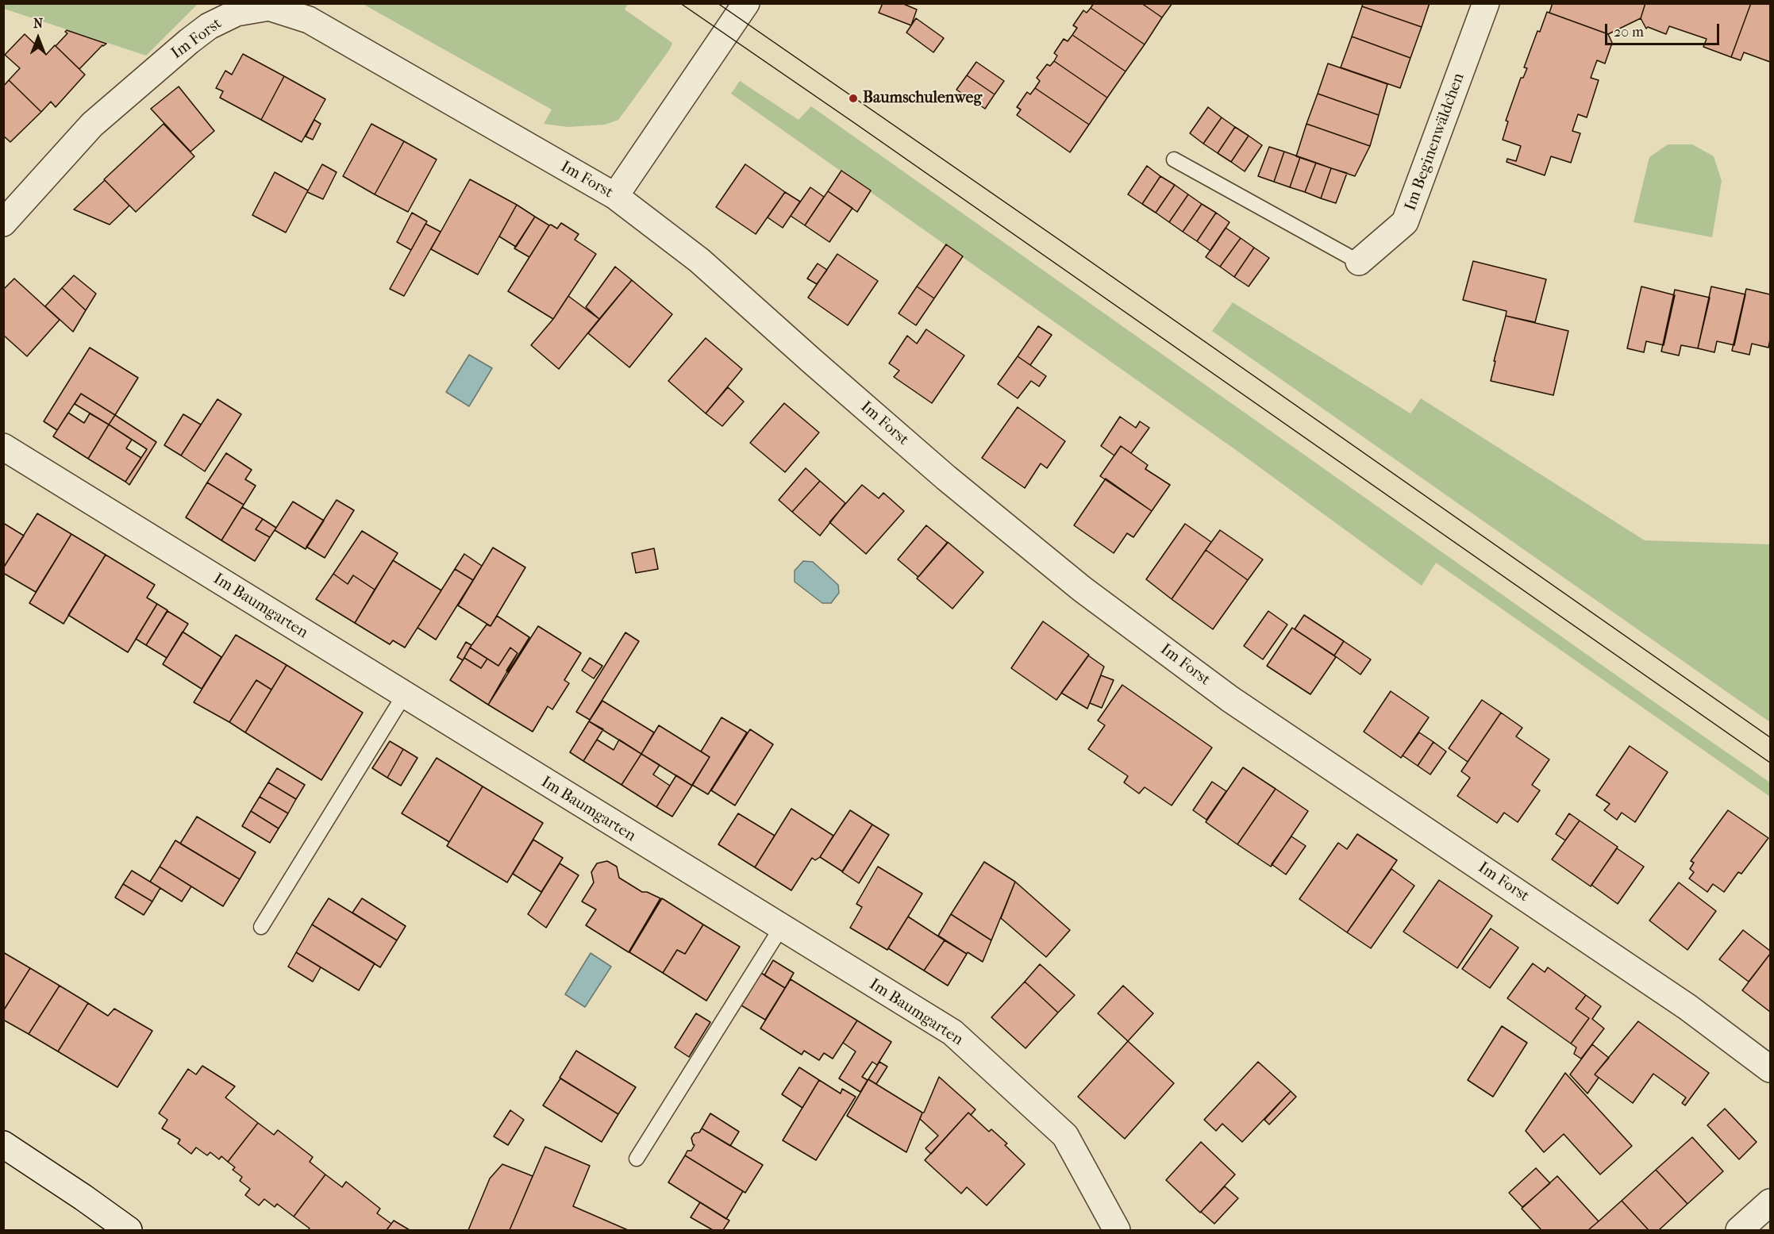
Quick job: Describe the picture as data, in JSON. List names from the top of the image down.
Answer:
{
  "streets": {
    "street": ["Im Forst", "Im Beginenwäldchen", "Im Baumgarten"]
  },
  "places": ["Baumschulenweg"],
  "scale_bar": "20 m",
  "north": "top"
}
